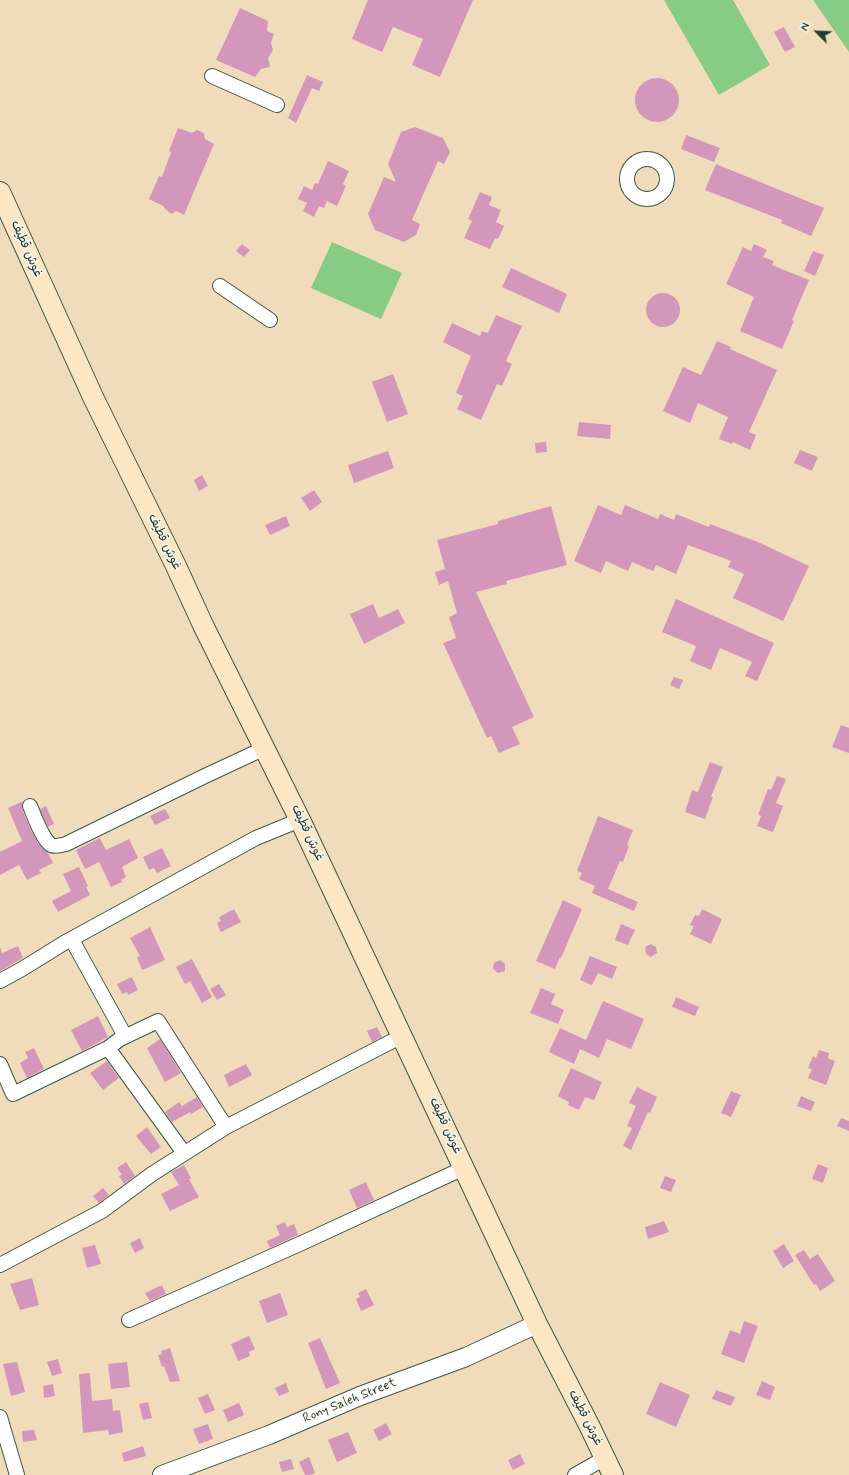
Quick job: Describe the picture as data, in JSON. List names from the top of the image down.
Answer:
{
  "streets": {
    "main road": ["غوش قطيف"],
    "street": ["Rony Saleh Street"]
  },
  "crossings": [
    ["غوش قطيف", "Rony Saleh Street"]
  ],
  "north": "top left"
}
